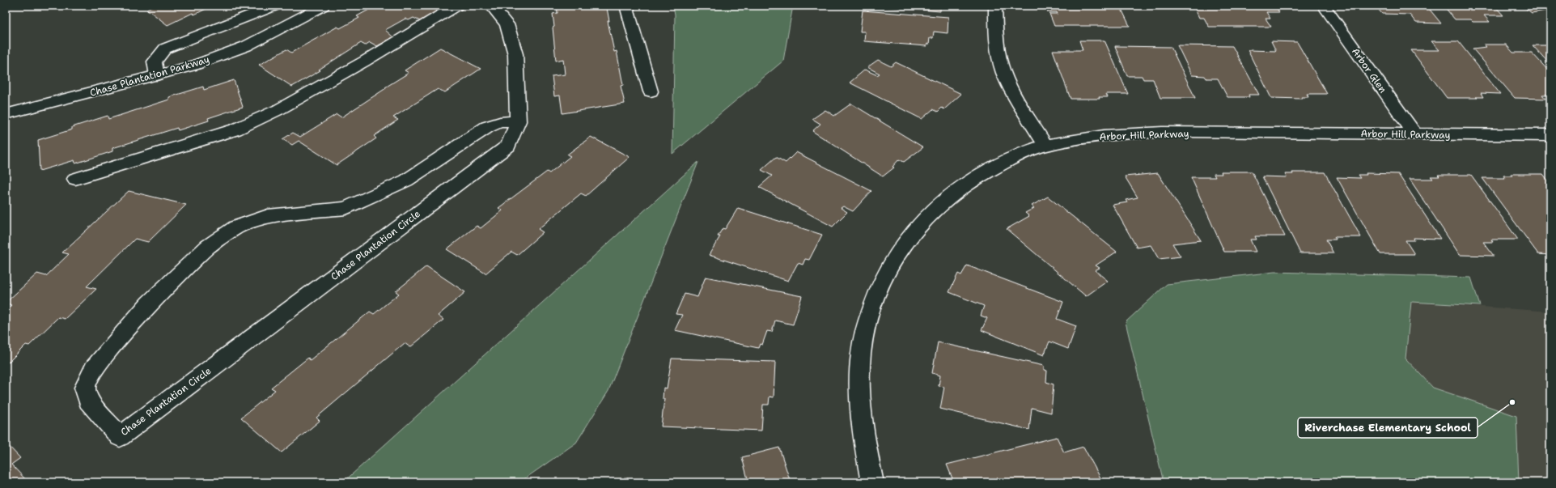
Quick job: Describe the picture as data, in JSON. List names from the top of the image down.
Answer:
{
  "streets": {
    "street": [
      "Arbor Glen",
      "Chase Plantation Parkway",
      "Arbor Hill Parkway",
      "Chase Plantation Circle"
    ]
  },
  "crossings": [
    ["Arbor Glen", "Arbor Hill Parkway"]
  ],
  "places": ["Riverchase Elementary School"]
}
